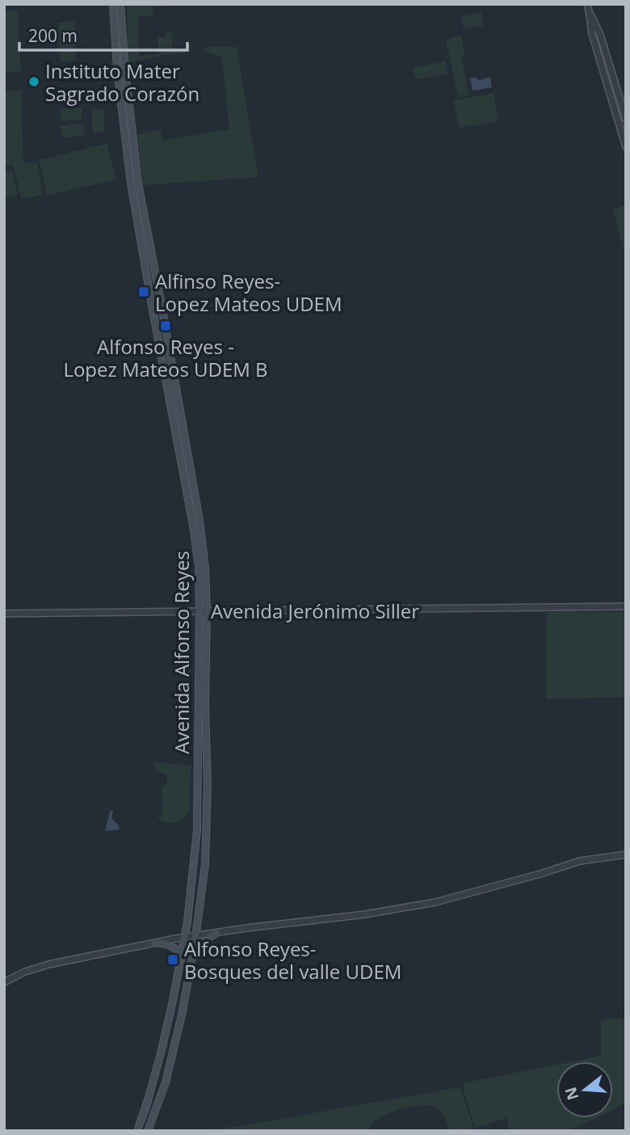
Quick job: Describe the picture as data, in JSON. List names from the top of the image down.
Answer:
{
  "streets": {
    "main road": ["Avenida Alfonso Reyes"],
    "street": ["Avenida Jerónimo Siller"]
  },
  "crossings": [
    ["Avenida Jerónimo Siller", "Avenida Alfonso Reyes"]
  ],
  "places": {
    "other": ["Instituto Mater Sagrado Corazón"],
    "transit": ["Alfinso Reyes- Lopez Mateos UDEM", "Alfonso Reyes - Lopez Mateos UDEM B", "Alfonso Reyes- Bosques del valle UDEM"]
  },
  "scale_bar": "200 m",
  "north": "left"
}
